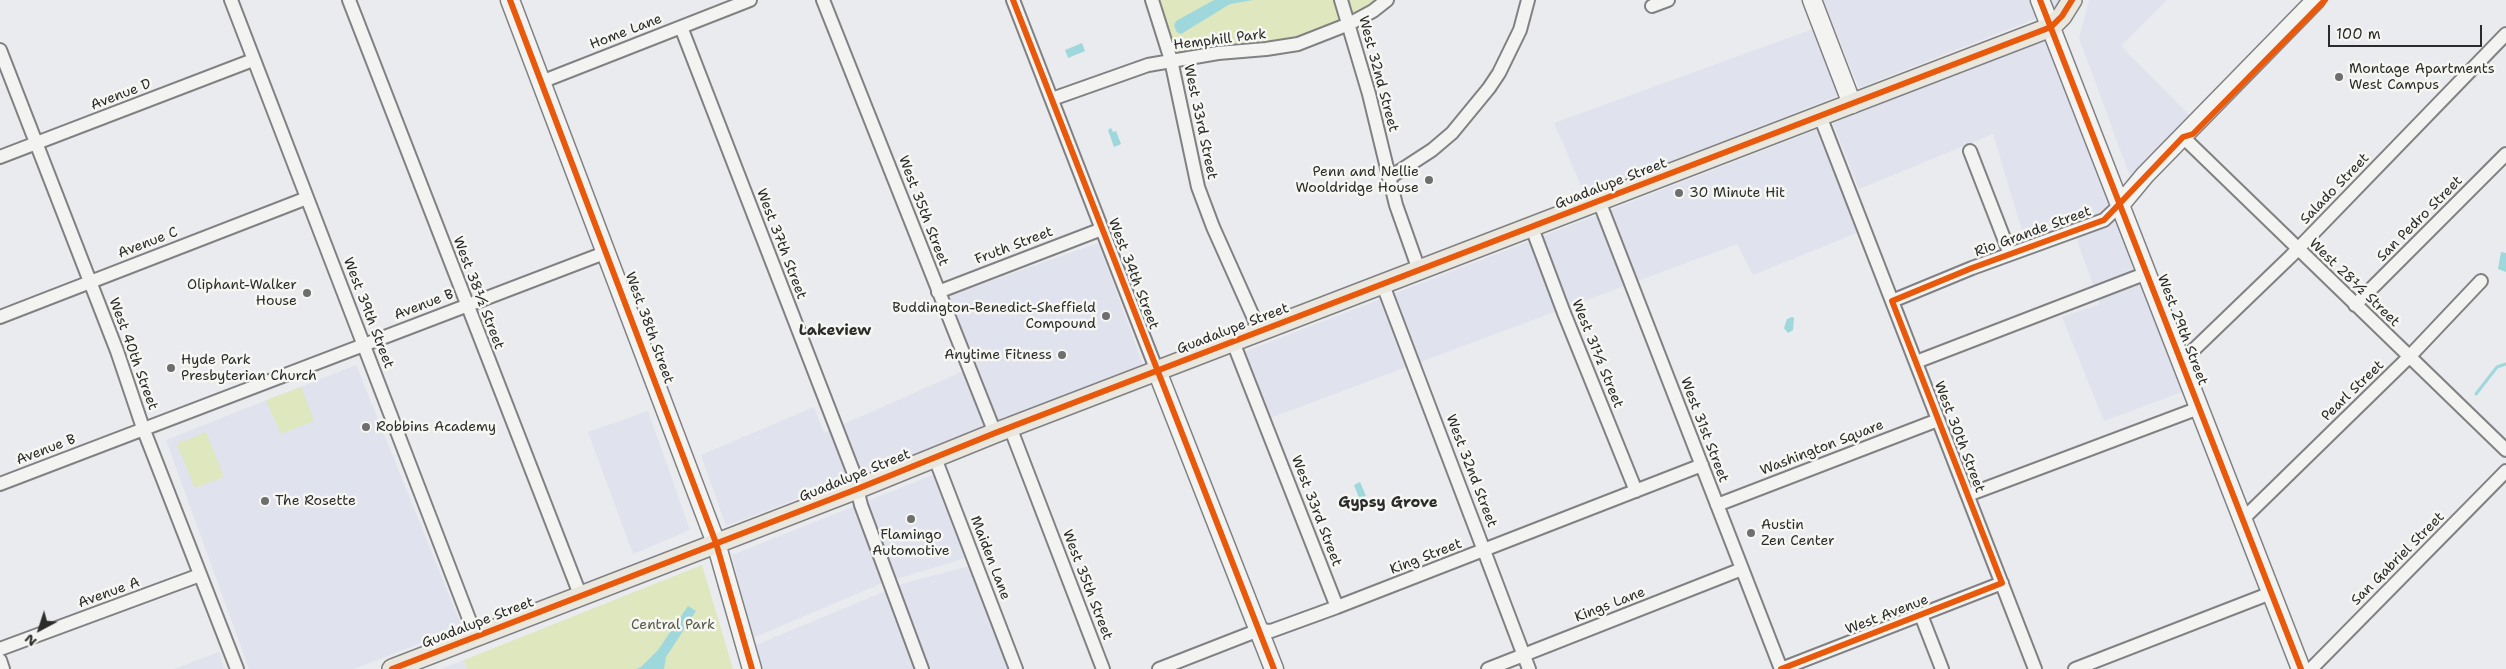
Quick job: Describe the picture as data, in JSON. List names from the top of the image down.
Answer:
{
  "streets": {
    "main road": ["Guadalupe Street"],
    "street": [
      "Home Lane",
      "Hemphill Park",
      "West 32nd Street",
      "Avenue D",
      "West 33rd Street",
      "Salado Street",
      "West 35th Street",
      "San Pedro Street",
      "Rio Grande Street",
      "Avenue C",
      "West 37th Street",
      "Fruth Street",
      "West 34th Street",
      "West 28½ Street",
      "West 38½ Street",
      "Avenue B",
      "West 39th Street",
      "West 38th Street",
      "West 29th Street",
      "West 40th Street",
      "West 31½ Street",
      "Pearl Street",
      "West 31st Street",
      "West 30th Street",
      "Washington Square",
      "King Street",
      "Maiden Lane",
      "San Gabriel Street",
      "Avenue A",
      "Kings Lane",
      "West Avenue"
    ]
  },
  "crossings": [
    ["Home Lane", "West 37th Street"],
    ["Home Lane", "West 38th Street"],
    ["Hemphill Park", "West 32nd Street"],
    ["Hemphill Park", "West 33rd Street"],
    ["Hemphill Park", "West 34th Street"],
    ["West 32nd Street", "Guadalupe Street"],
    ["West 32nd Street", "King Street"],
    ["West 32nd Street", "Kings Lane"],
    ["Avenue D", "West 39th Street"],
    ["Avenue D", "West 40th Street"],
    ["West 33rd Street", "Guadalupe Street"],
    ["West 33rd Street", "King Street"],
    ["Guadalupe Street", "West 35th Street"],
    ["Guadalupe Street", "West 37th Street"],
    ["Guadalupe Street", "West 34th Street"],
    ["Guadalupe Street", "West 38½ Street"],
    ["Guadalupe Street", "West 39th Street"],
    ["Guadalupe Street", "West 38th Street"],
    ["Guadalupe Street", "West 29th Street"],
    ["Guadalupe Street", "West 31½ Street"],
    ["Guadalupe Street", "West 31st Street"],
    ["Guadalupe Street", "West 30th Street"],
    ["Guadalupe Street", "Maiden Lane"],
    ["Salado Street", "West 28½ Street"],
    ["Salado Street", "West 29th Street"],
    ["West 35th Street", "Fruth Street"],
    ["San Pedro Street", "West 28½ Street"],
    ["Rio Grande Street", "West 28½ Street"],
    ["Rio Grande Street", "West 29th Street"],
    ["Rio Grande Street", "West 30th Street"],
    ["Avenue C", "West 39th Street"],
    ["Avenue C", "West 40th Street"],
    ["Fruth Street", "West 34th Street"],
    ["West 34th Street", "King Street"],
    ["West 28½ Street", "Pearl Street"],
    ["West 38½ Street", "Avenue B"],
    ["Avenue B", "West 39th Street"],
    ["Avenue B", "West 38th Street"],
    ["Avenue B", "West 40th Street"],
    ["West 29th Street", "Pearl Street"],
    ["West 40th Street", "Avenue A"],
    ["West 31½ Street", "King Street"],
    ["West 31st Street", "Washington Square"],
    ["West 31st Street", "King Street"],
    ["West 31st Street", "Kings Lane"],
    ["West 31st Street", "West Avenue"],
    ["West 30th Street", "Washington Square"],
    ["West 30th Street", "West Avenue"]
  ],
  "districts": ["Lakeview", "Gypsy Grove"],
  "parks": ["Central Park"],
  "places": [
    "Montage Apartments West Campus",
    "Penn and Nellie Wooldridge House",
    "30 Minute Hit",
    "Oliphant-Walker House",
    "Buddington-Benedict-Sheffield Compound",
    "Anytime Fitness",
    "Hyde Park Presbyterian Church",
    "Robbins Academy",
    "The Rosette",
    "Flamingo Automotive",
    "Austin Zen Center"
  ],
  "scale_bar": "100 m",
  "north": "bottom left"
}
